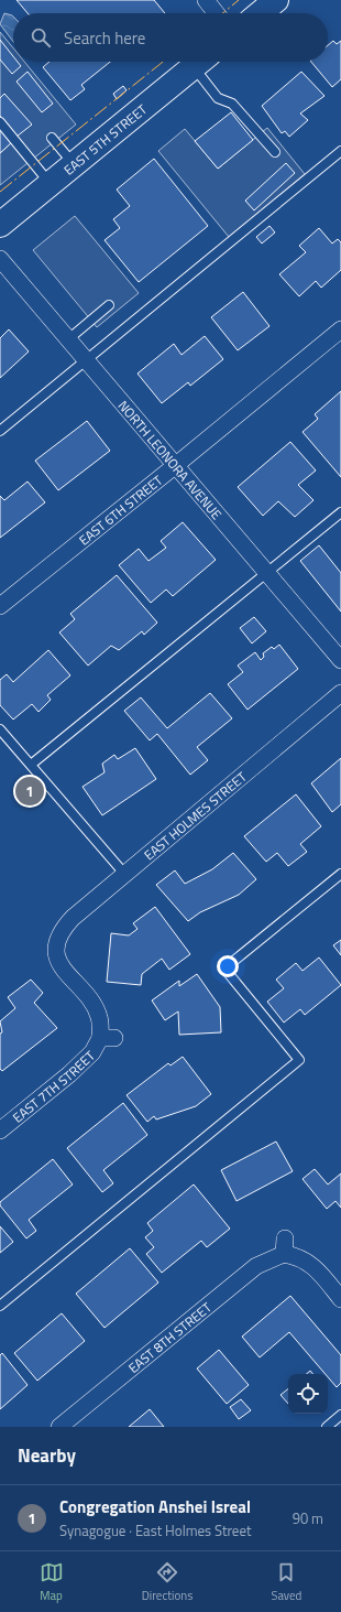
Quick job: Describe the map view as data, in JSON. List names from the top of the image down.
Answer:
{
  "streets": {
    "street": [
      "EAST 5TH STREET",
      "NORTH LEONORA AVENUE",
      "EAST 6TH STREET",
      "EAST HOLMES STREET",
      "EAST 7TH STREET",
      "EAST 8TH STREET"
    ]
  },
  "crossings": [
    ["NORTH LEONORA AVENUE", "EAST 6TH STREET"],
    ["EAST HOLMES STREET", "EAST 7TH STREET"]
  ],
  "page": {
    "search": "Search here",
    "pins": "1",
    "heading": "Nearby",
    "list": [
      {
        "mark": "1",
        "name": "Congregation Anshei Isreal",
        "note": "Synagogue · East Holmes Street",
        "value": "90 m"
      }
    ],
    "nav": ["Map", "Directions", "Saved"]
  }
}
